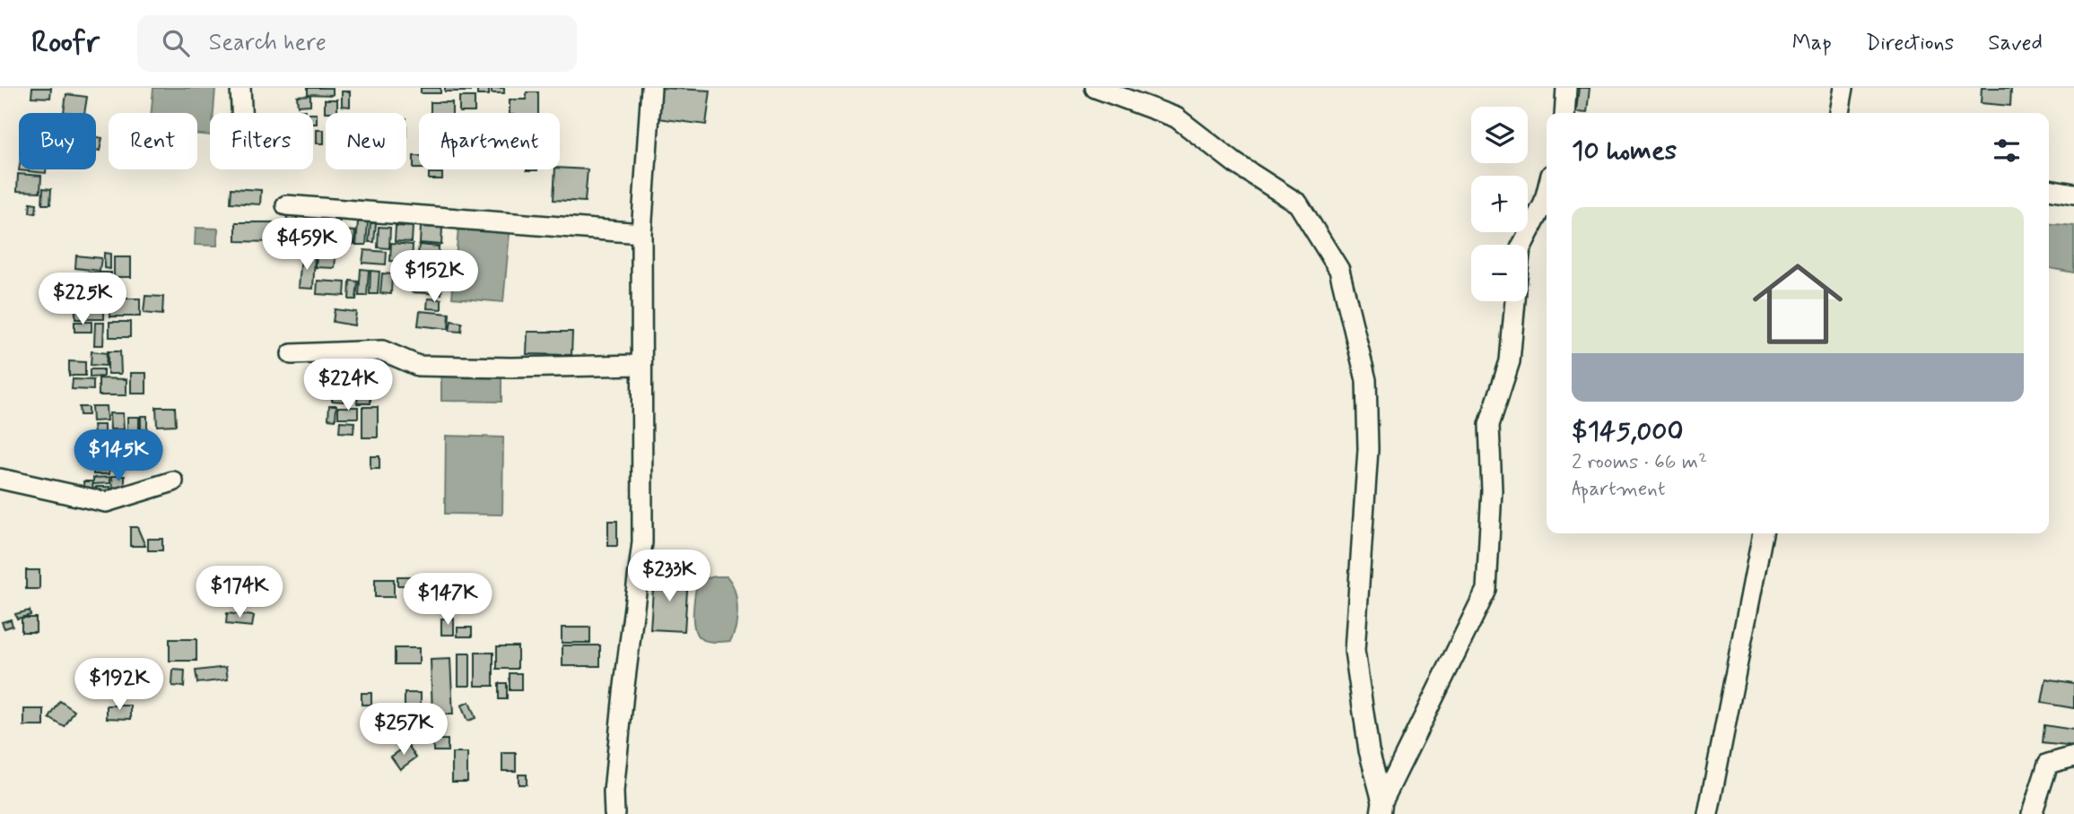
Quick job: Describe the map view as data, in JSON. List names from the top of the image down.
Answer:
{
  "page": {
    "header": "Roofr",
    "search": "Search here",
    "nav": ["Map", "Directions", "Saved"],
    "map_buttons": ["+", "−"],
    "chip": [
      "Buy",
      "Rent",
      "Filters",
      "New",
      "Apartment"
    ],
    "heading": "10 homes",
    "list": [
      {
        "name": "$145,000",
        "note": "2 rooms · 66 m² · Apartment"
      }
    ],
    "price": [
      "$459K",
      "$152K",
      "$225K",
      "$224K",
      "$145K",
      "$233K",
      "$174K",
      "$147K",
      "$192K",
      "$257K"
    ]
  }
}
